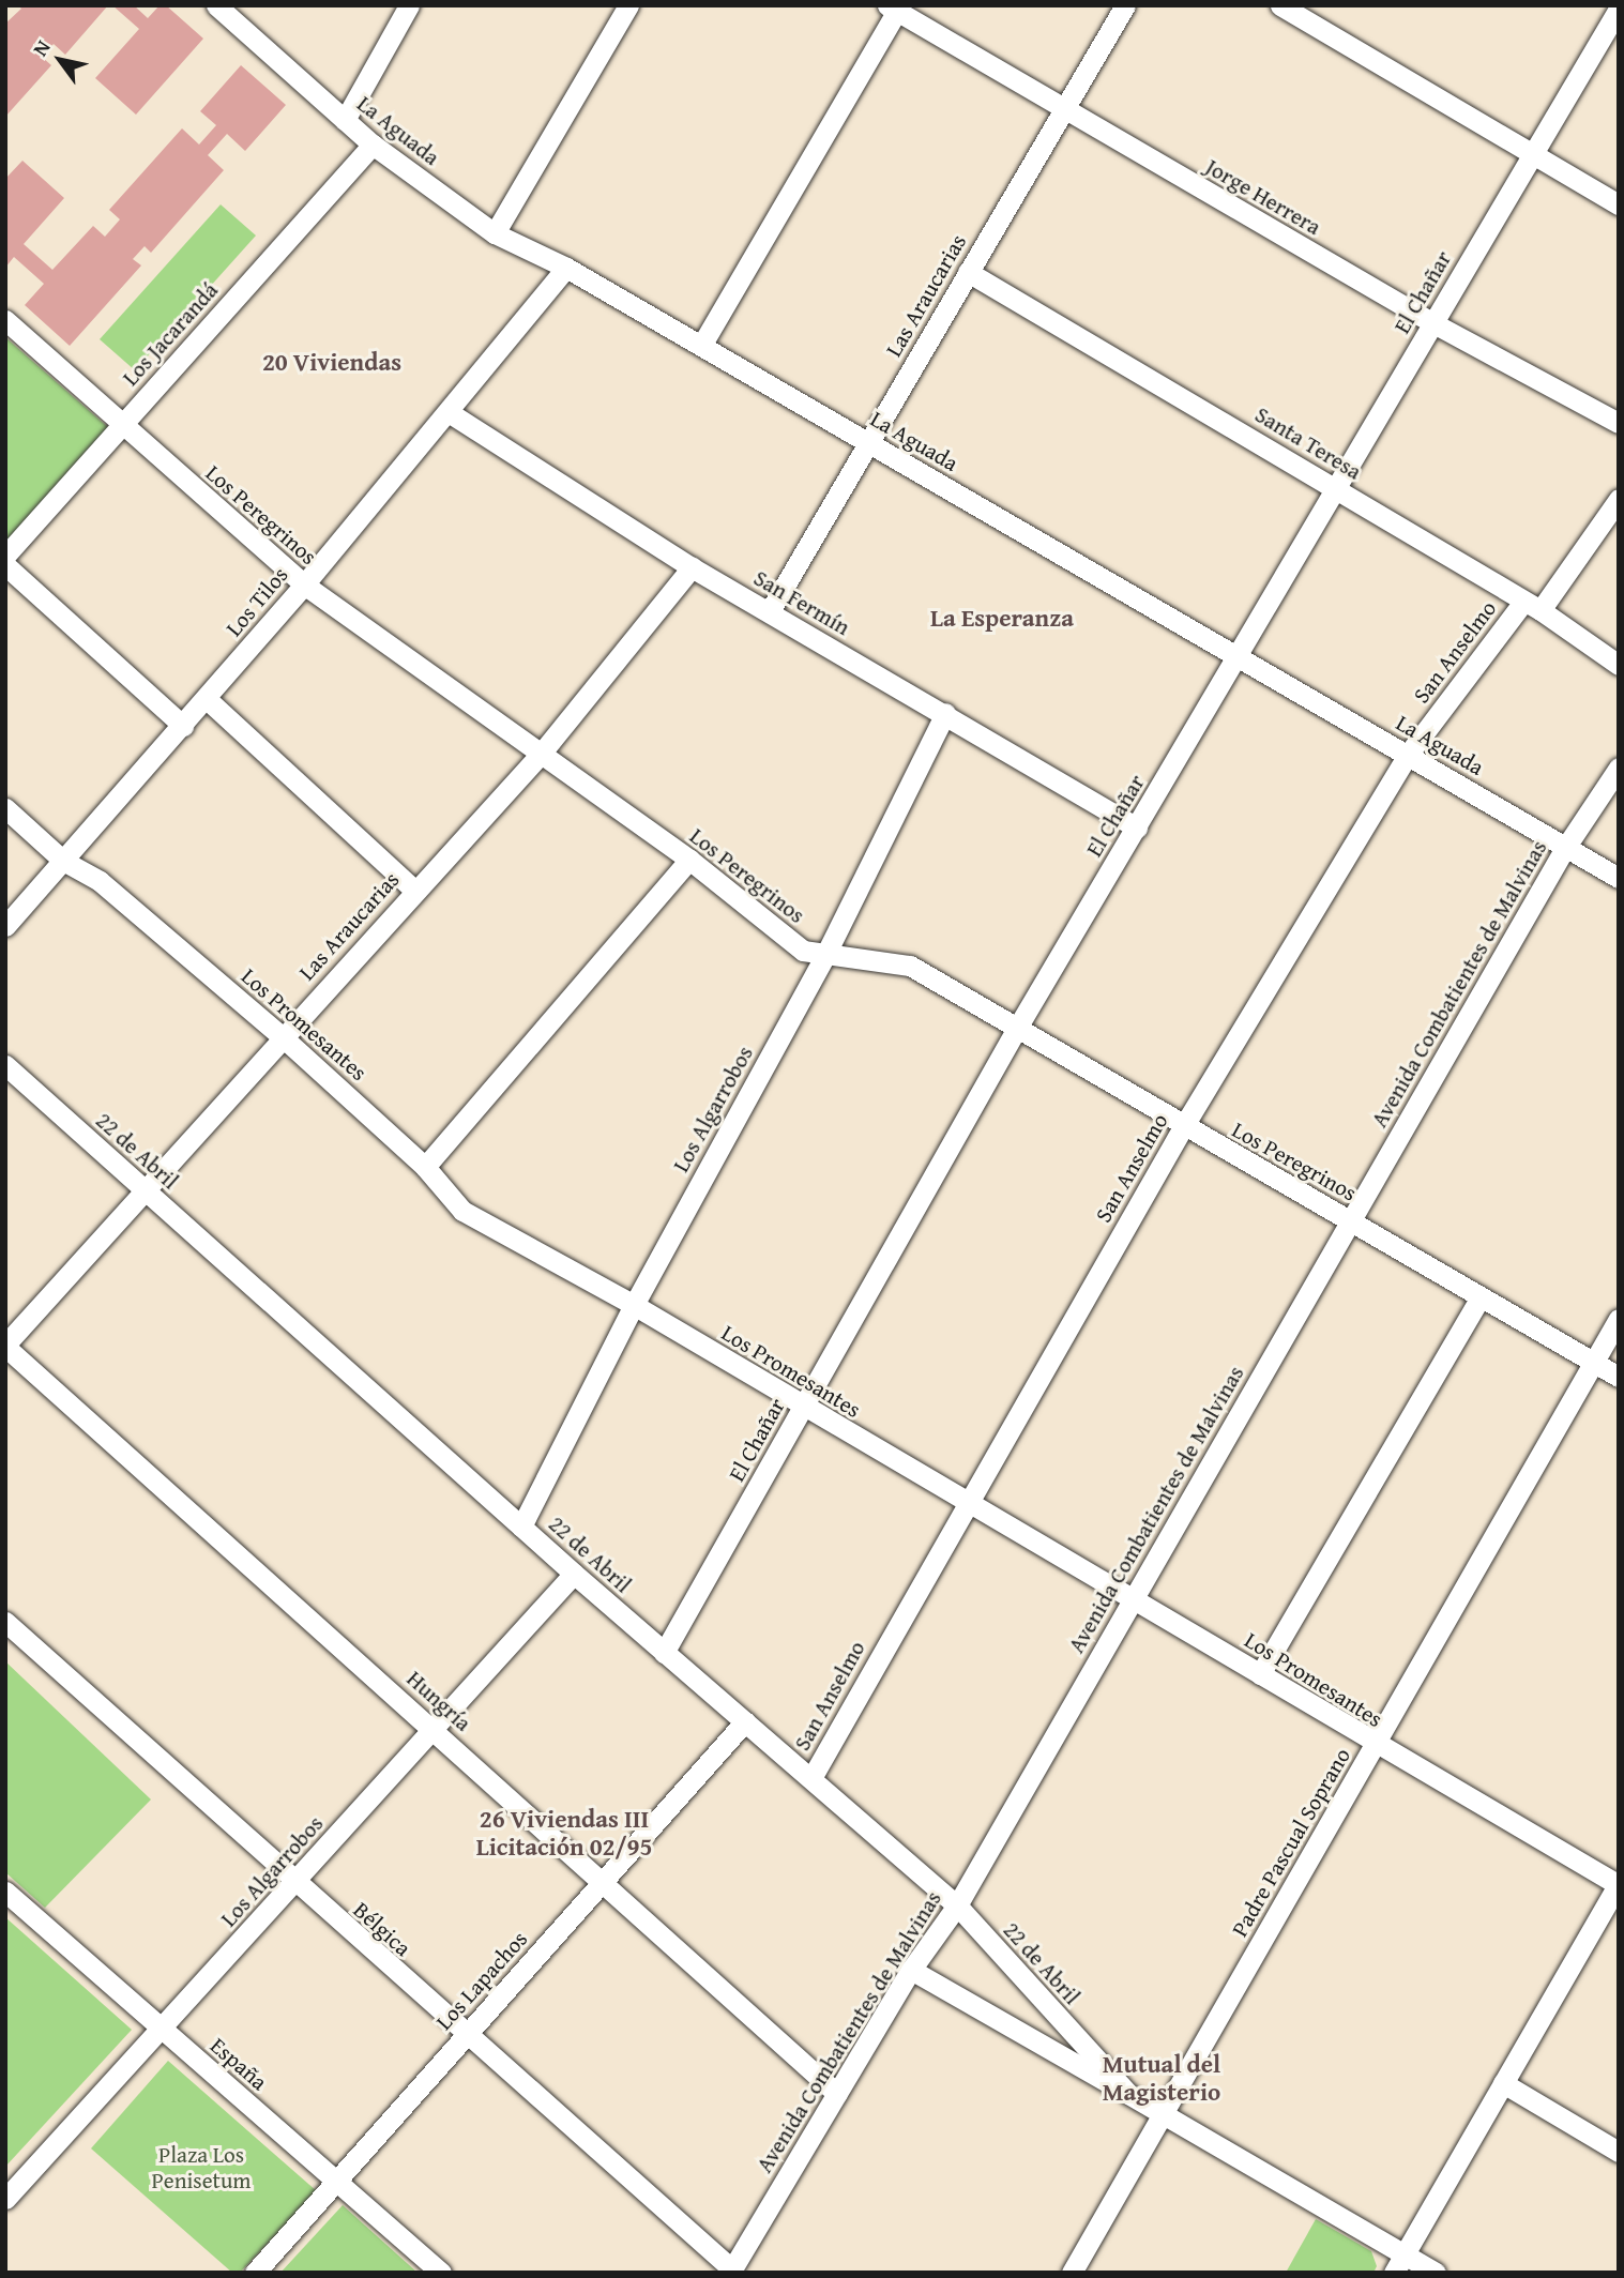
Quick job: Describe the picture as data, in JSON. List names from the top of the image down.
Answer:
{
  "streets": {
    "street": [
      "La Aguada",
      "Jorge Herrera",
      "El Chañar",
      "Las Araucarias",
      "Los Jacarandá",
      "Santa Teresa",
      "Los Peregrinos",
      "Los Tilos",
      "San Fermín",
      "San Anselmo",
      "Avenida Combatientes de Malvinas",
      "Los Promesantes",
      "Los Algarrobos",
      "22 de Abril",
      "Hungría",
      "Padre Pascual Soprano",
      "Bélgica",
      "Los Lapachos",
      "España"
    ]
  },
  "crossings": [
    ["La Aguada", "El Chañar"],
    ["La Aguada", "Las Araucarias"],
    ["La Aguada", "Los Jacarandá"],
    ["La Aguada", "Los Tilos"],
    ["La Aguada", "San Anselmo"],
    ["La Aguada", "Avenida Combatientes de Malvinas"],
    ["Jorge Herrera", "El Chañar"],
    ["Jorge Herrera", "Las Araucarias"],
    ["El Chañar", "Santa Teresa"],
    ["El Chañar", "Los Peregrinos"],
    ["El Chañar", "San Fermín"],
    ["El Chañar", "Los Promesantes"],
    ["El Chañar", "22 de Abril"],
    ["Las Araucarias", "Santa Teresa"],
    ["Las Araucarias", "Los Peregrinos"],
    ["Las Araucarias", "San Fermín"],
    ["Las Araucarias", "Los Promesantes"],
    ["Las Araucarias", "22 de Abril"],
    ["Las Araucarias", "Hungría"],
    ["Los Jacarandá", "Los Peregrinos"],
    ["Santa Teresa", "San Anselmo"],
    ["Los Peregrinos", "Los Tilos"],
    ["Los Peregrinos", "San Anselmo"],
    ["Los Peregrinos", "Avenida Combatientes de Malvinas"],
    ["Los Peregrinos", "Los Algarrobos"],
    ["Los Peregrinos", "Padre Pascual Soprano"],
    ["Los Tilos", "San Fermín"],
    ["Los Tilos", "Los Promesantes"],
    ["San Fermín", "Los Algarrobos"],
    ["San Anselmo", "Los Promesantes"],
    ["San Anselmo", "22 de Abril"],
    ["Avenida Combatientes de Malvinas", "Los Promesantes"],
    ["Avenida Combatientes de Malvinas", "22 de Abril"],
    ["Avenida Combatientes de Malvinas", "Hungría"],
    ["Avenida Combatientes de Malvinas", "Bélgica"],
    ["Los Promesantes", "Los Algarrobos"],
    ["Los Promesantes", "Padre Pascual Soprano"],
    ["Los Algarrobos", "22 de Abril"],
    ["Los Algarrobos", "Hungría"],
    ["Los Algarrobos", "Bélgica"],
    ["Los Algarrobos", "España"],
    ["22 de Abril", "Padre Pascual Soprano"],
    ["22 de Abril", "Los Lapachos"],
    ["Hungría", "Los Lapachos"],
    ["Bélgica", "Los Lapachos"],
    ["Los Lapachos", "España"]
  ],
  "districts": [
    "20 Viviendas",
    "La Esperanza",
    "26 Viviendas III Licitación 02/95",
    "Mutual del Magisterio"
  ],
  "parks": ["Plaza Los Penisetum"],
  "north": "top left"
}
